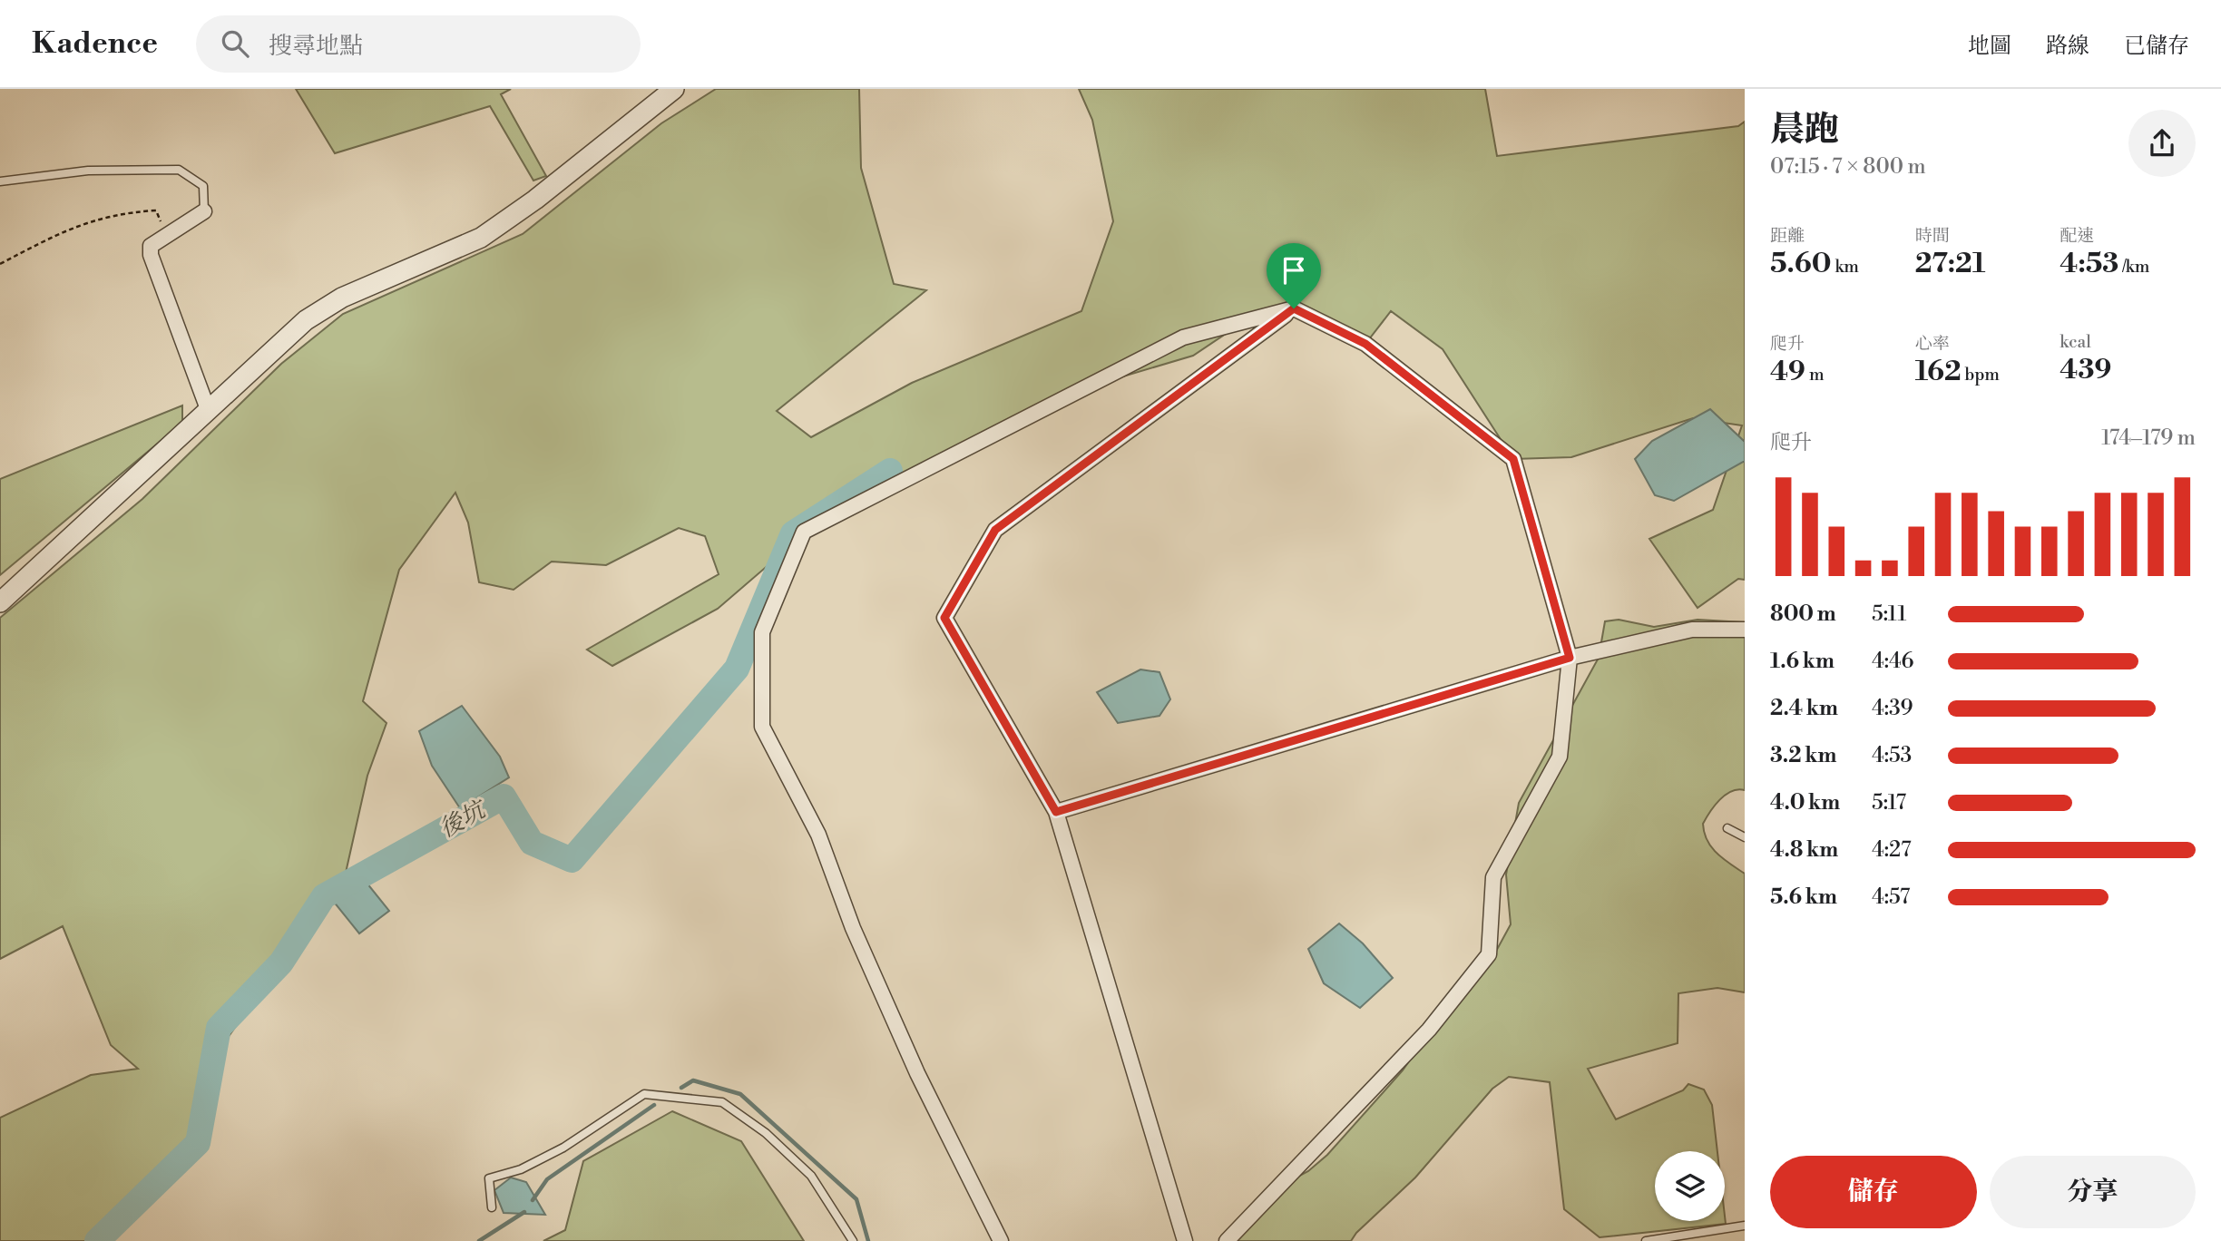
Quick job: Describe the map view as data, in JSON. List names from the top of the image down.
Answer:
{
  "water": ["後坑"],
  "page": {
    "header": "Kadence",
    "search": "搜尋地點",
    "nav": ["地圖", "路線", "已儲存"],
    "heading": ["晨跑", "07:15 · 7 × 800 m"],
    "stats": [
      ["距離", "5.60 km"],
      ["時間", "27:21"],
      ["配速", "4:53 /km"],
      ["爬升", "49 m"],
      ["心率", "162 bpm"],
      ["kcal", "439"]
    ],
    "chart": ["爬升", "174–179 m"],
    "list": [
      {
        "name": "800 m",
        "note": "5:11"
      },
      {
        "name": "1.6 km",
        "note": "4:46"
      },
      {
        "name": "2.4 km",
        "note": "4:39"
      },
      {
        "name": "3.2 km",
        "note": "4:53"
      },
      {
        "name": "4.0 km",
        "note": "5:17"
      },
      {
        "name": "4.8 km",
        "note": "4:27"
      },
      {
        "name": "5.6 km",
        "note": "4:57"
      }
    ],
    "buttons": ["儲存", "分享"]
  }
}
